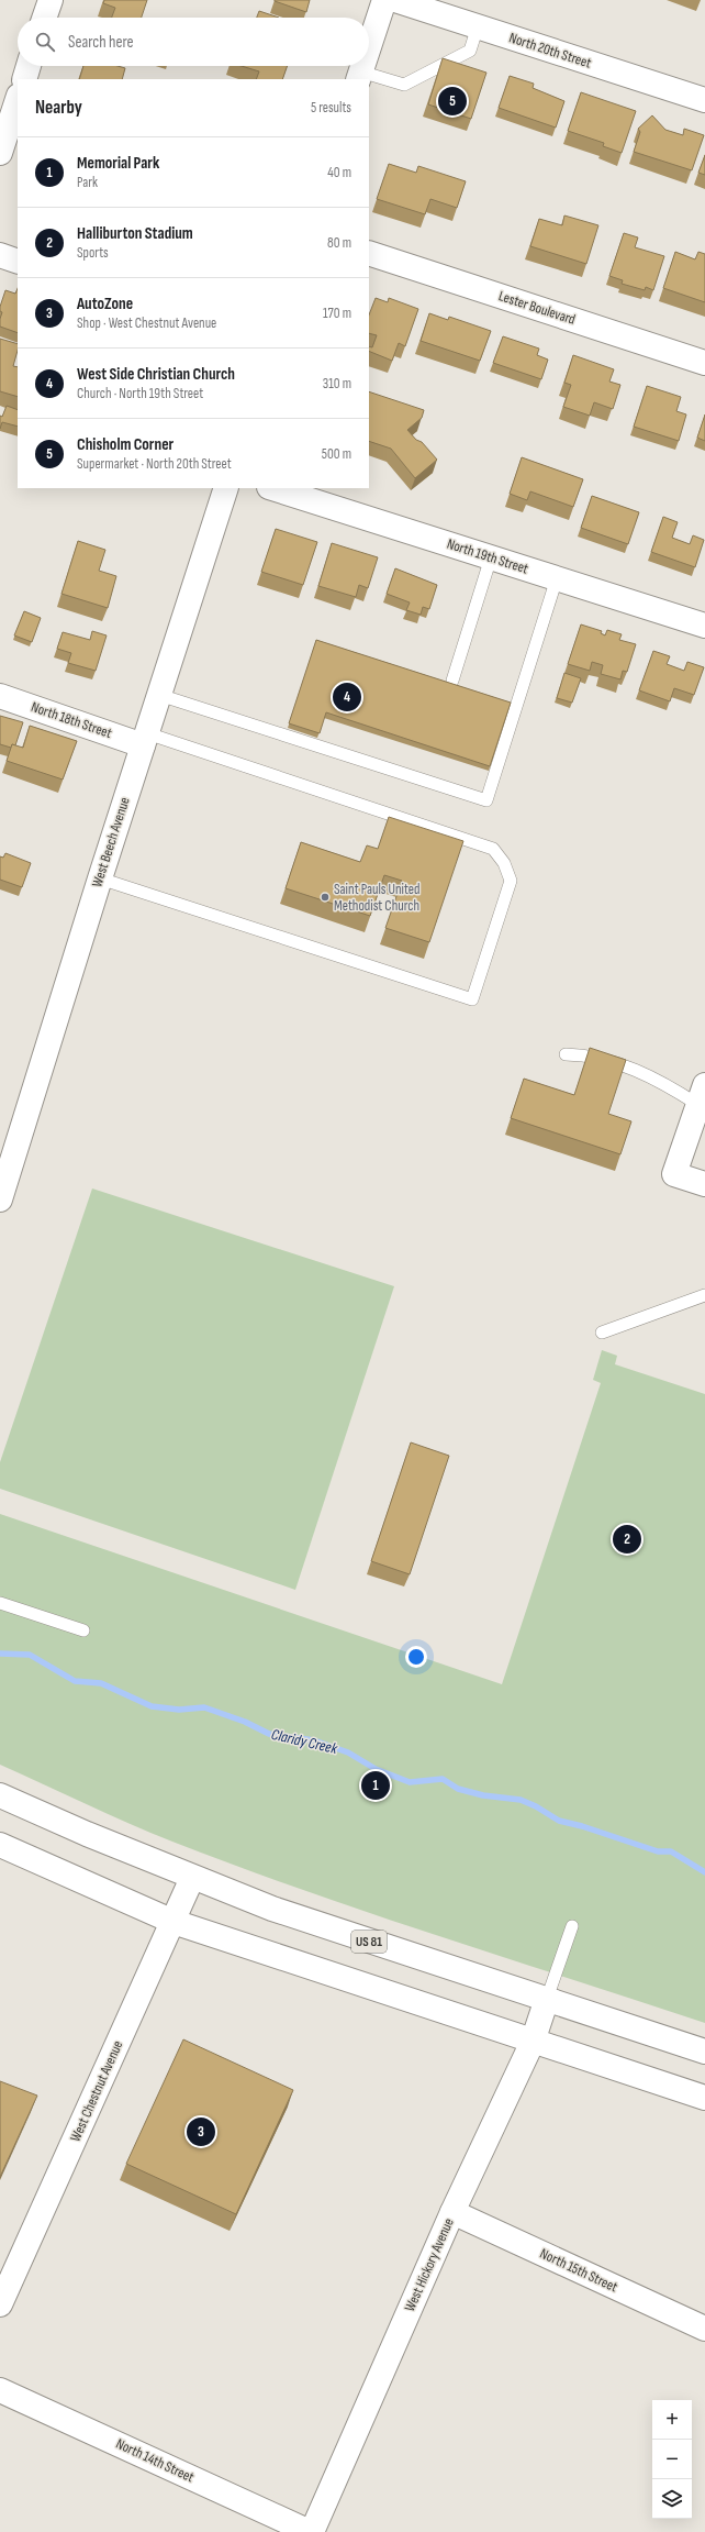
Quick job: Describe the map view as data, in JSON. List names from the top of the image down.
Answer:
{
  "streets": {
    "street": [
      "North 20th Street",
      "Lester Boulevard",
      "North 19th Street",
      "North 18th Street",
      "West Beech Avenue",
      "US 81",
      "West Chestnut Avenue",
      "West Hickory Avenue",
      "North 15th Street",
      "North 14th Street"
    ]
  },
  "crossings": [
    ["North 18th Street", "West Beech Avenue"],
    ["US 81", "West Chestnut Avenue"],
    ["US 81", "West Hickory Avenue"],
    ["West Hickory Avenue", "North 15th Street"],
    ["West Hickory Avenue", "North 14th Street"]
  ],
  "water": ["Claridy Creek"],
  "places": ["Saint Pauls United Methodist Church"],
  "page": {
    "search": "Search here",
    "heading": ["Nearby", "5 results"],
    "pins": [
      "5",
      "4",
      "2",
      "1",
      "3"
    ],
    "list": [
      {
        "mark": "1",
        "name": "Memorial Park",
        "note": "Park",
        "value": "40 m"
      },
      {
        "mark": "2",
        "name": "Halliburton Stadium",
        "note": "Sports",
        "value": "80 m"
      },
      {
        "mark": "3",
        "name": "AutoZone",
        "note": "Shop · West Chestnut Avenue",
        "value": "170 m"
      },
      {
        "mark": "4",
        "name": "West Side Christian Church",
        "note": "Church · North 19th Street",
        "value": "310 m"
      },
      {
        "mark": "5",
        "name": "Chisholm Corner",
        "note": "Supermarket · North 20th Street",
        "value": "500 m"
      }
    ],
    "map_buttons": ["+", "−"]
  }
}
